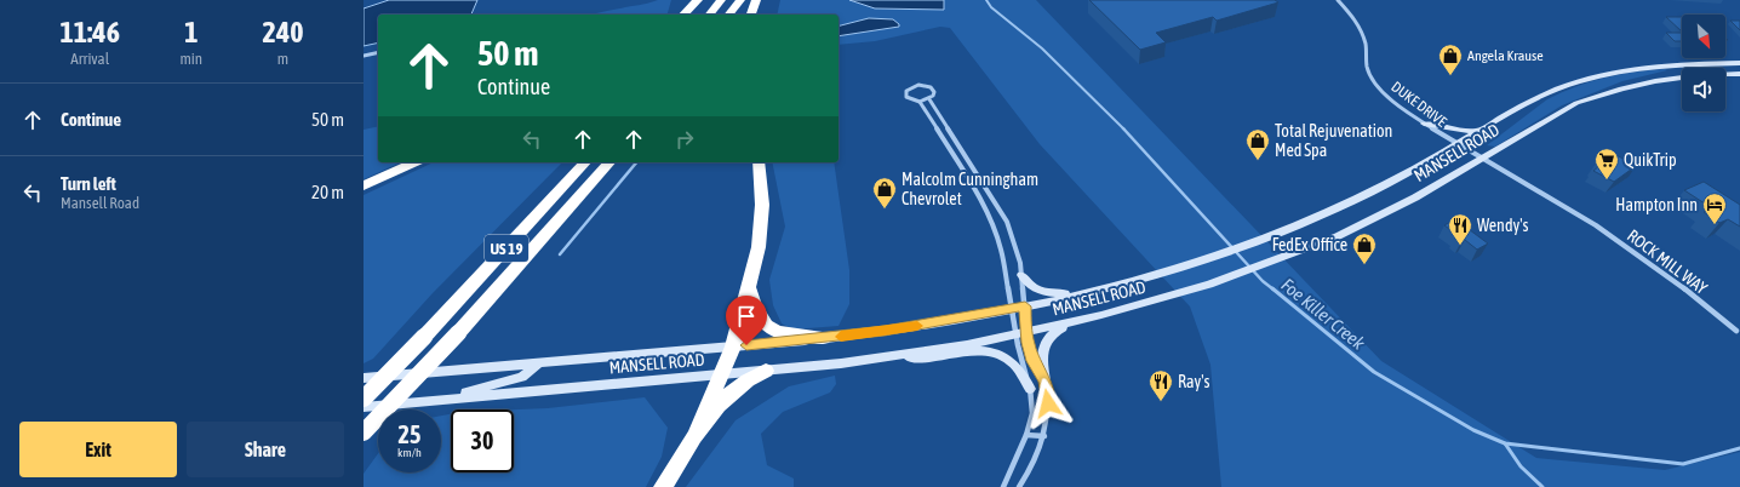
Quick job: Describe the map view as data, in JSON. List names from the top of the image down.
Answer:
{
  "streets": {
    "highway": ["US 19"],
    "main road": ["MANSELL ROAD"],
    "street": ["DUKE DRIVE", "ROCK MILL WAY"]
  },
  "crossings": [
    ["DUKE DRIVE", "MANSELL ROAD"],
    ["DUKE DRIVE", "ROCK MILL WAY"],
    ["MANSELL ROAD", "ROCK MILL WAY"]
  ],
  "water": ["Foe Killer Creek"],
  "places": {
    "shop": [
      "Angela Krause",
      "Total Rejuvenation Med Spa",
      "Malcolm Cunningham Chevrolet",
      "FedEx Office"
    ],
    "supermarket": ["QuikTrip"],
    "hotel": ["Hampton Inn"],
    "restaurant": ["Wendy's", "Ray's"]
  },
  "north": "bottom right",
  "page": {
    "eta": [
      "11:46",
      "Arrival",
      "1",
      "min",
      "240",
      "m"
    ],
    "turn": ["50 m", "Continue"],
    "list": [
      {
        "name": "Continue",
        "value": "50 m"
      },
      {
        "name": "Turn left",
        "note": "Mansell Road",
        "value": "20 m"
      }
    ],
    "speed": "25 km/h",
    "limit": "30",
    "buttons": ["Exit", "Share"]
  }
}
